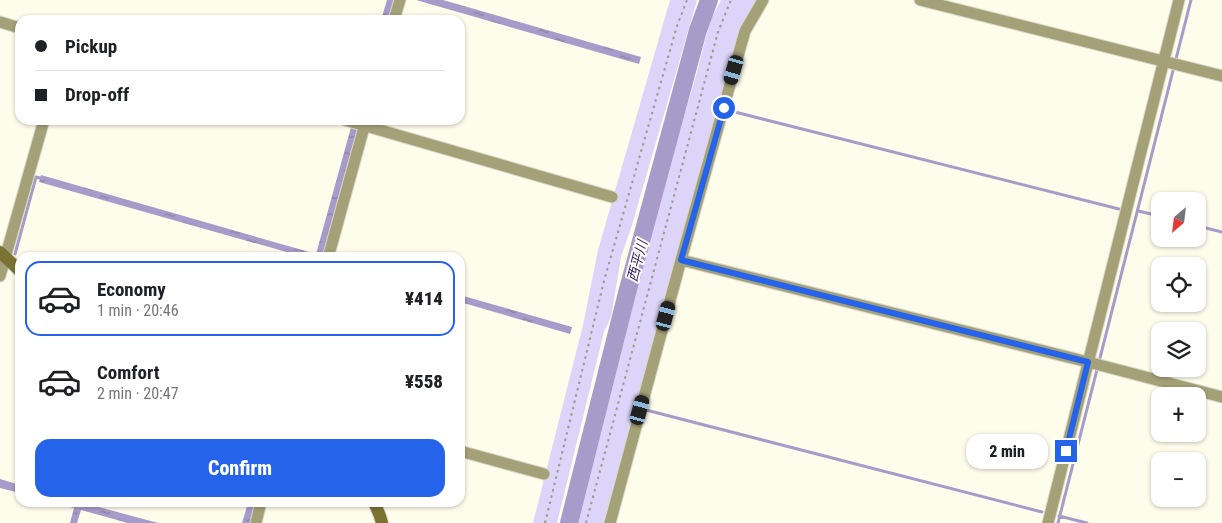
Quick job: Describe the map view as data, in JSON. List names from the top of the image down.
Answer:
{
  "water": ["西平川"],
  "north": "bottom left",
  "page": {
    "banner": ["Pickup", "Drop-off"],
    "map_buttons": ["+", "−"],
    "list": [
      {
        "name": "Economy",
        "note": "1 min · 20:46",
        "value": "¥414"
      },
      {
        "name": "Comfort",
        "note": "2 min · 20:47",
        "value": "¥558"
      }
    ],
    "buttons": "Confirm",
    "bubble": "2 min"
  }
}
